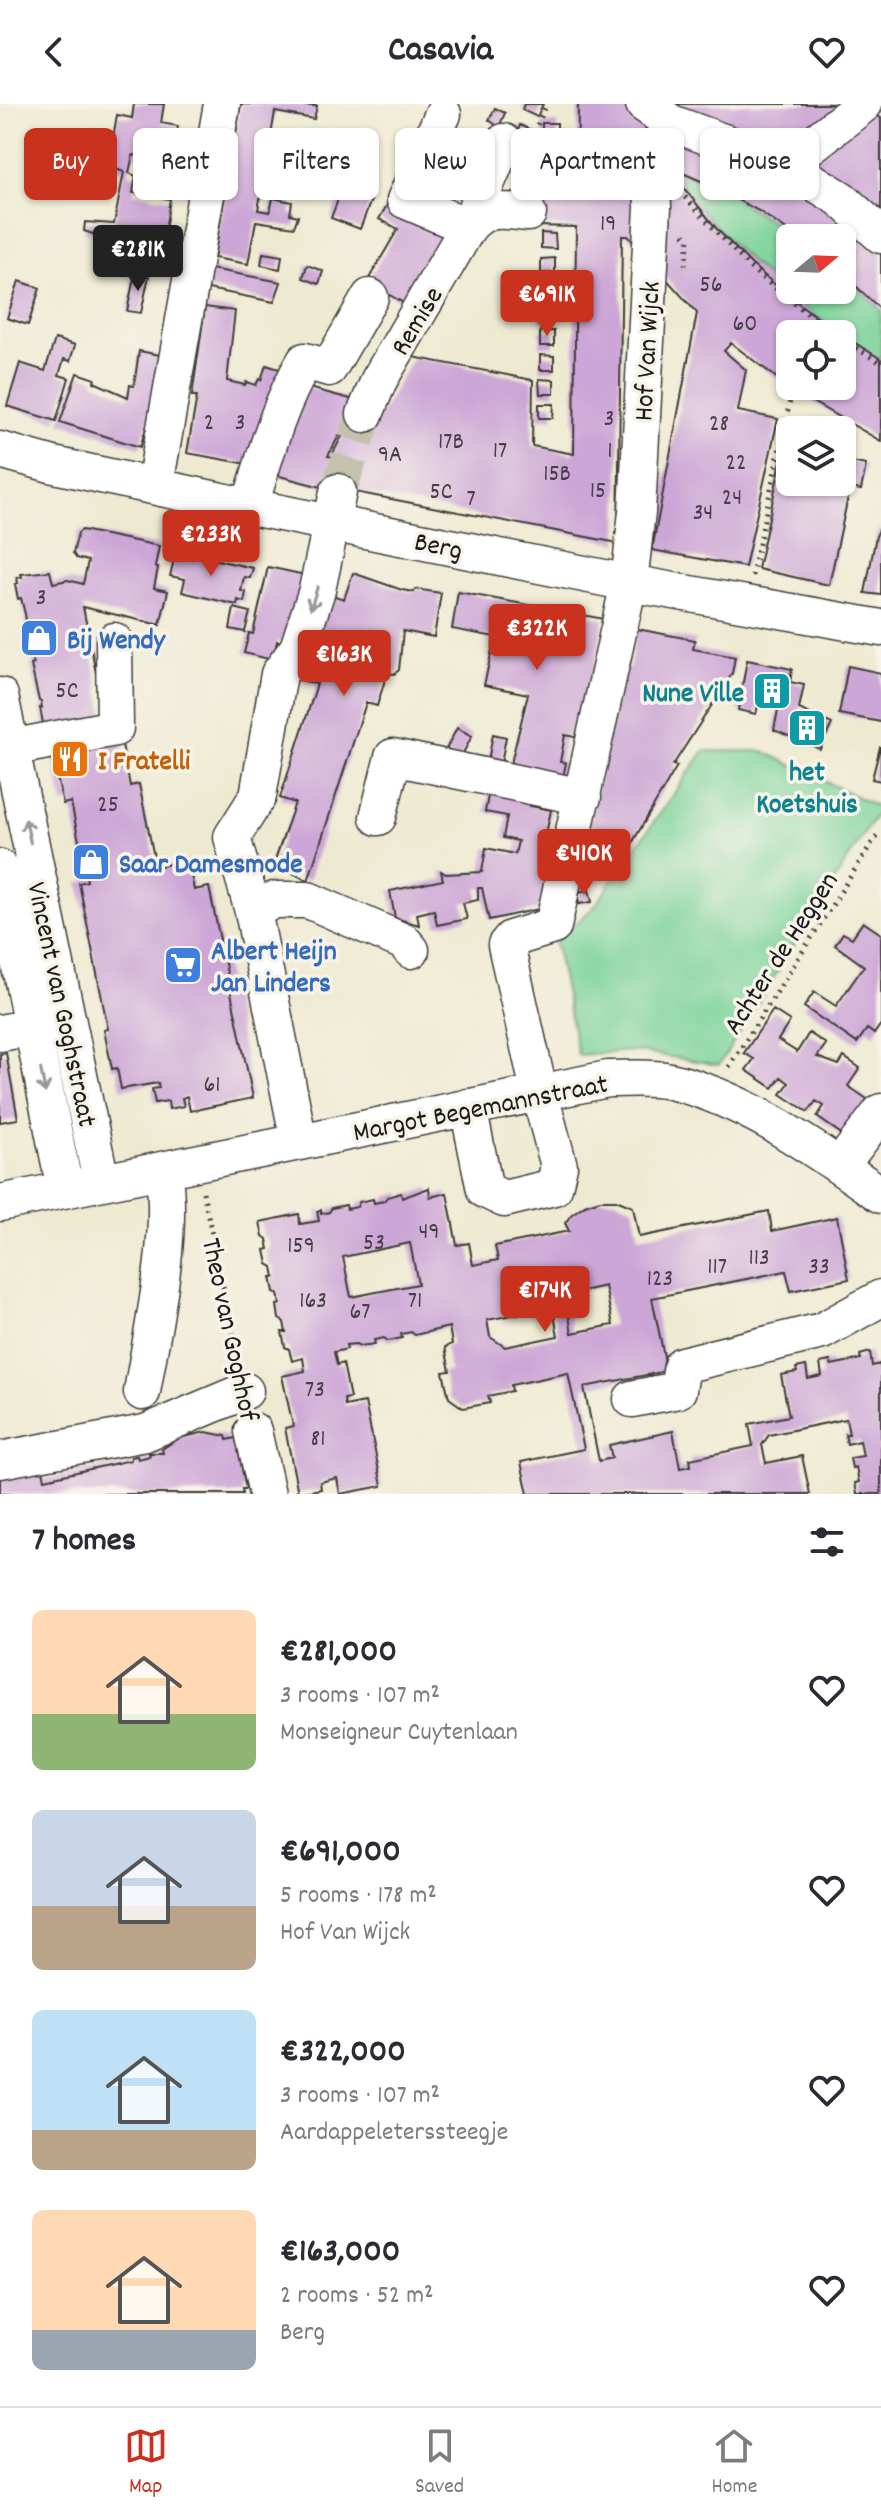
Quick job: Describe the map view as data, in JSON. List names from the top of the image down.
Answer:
{
  "streets": {
    "street": [
      "Remise",
      "Hof Van Wijck",
      "Berg",
      "Vincent van Goghstraat",
      "Margot Begemannstraat",
      "Theo van Goghhof"
    ],
    "path": ["Achter de Heggen"]
  },
  "crossings": [
    ["Hof Van Wijck", "Berg"],
    ["Hof Van Wijck", "Margot Begemannstraat"],
    ["Achter de Heggen", "Margot Begemannstraat"],
    ["Vincent van Goghstraat", "Margot Begemannstraat"],
    ["Margot Begemannstraat", "Theo van Goghhof"]
  ],
  "places": {
    "shop": ["Bij Wendy", "Saar Damesmode"],
    "building": ["Nune Ville", "het Koetshuis"],
    "restaurant": ["I Fratelli"],
    "supermarket": ["Albert Heijn Jan Linders"]
  },
  "house_numbers": [
    "19",
    "56",
    "60",
    "3",
    "2",
    "3",
    "28",
    "17B",
    "17",
    "1",
    "9A",
    "22",
    "15B",
    "15",
    "5C",
    "24",
    "7",
    "34",
    "3",
    "5C",
    "25",
    "61",
    "49",
    "53",
    "159",
    "113",
    "117",
    "33",
    "123",
    "163",
    "71",
    "67",
    "73",
    "81"
  ],
  "north": "right",
  "page": {
    "header": "Casavia",
    "chip": [
      "Buy",
      "Rent",
      "Filters",
      "New",
      "Apartment",
      "House"
    ],
    "price": [
      "€281K",
      "€691K",
      "€233K",
      "€322K",
      "€163K",
      "€410K",
      "€174K"
    ],
    "heading": "7 homes",
    "list": [
      {
        "name": "€281,000",
        "note": "3 rooms · 107 m² · Monseigneur Cuytenlaan"
      },
      {
        "name": "€691,000",
        "note": "5 rooms · 178 m² · Hof Van Wijck"
      },
      {
        "name": "€322,000",
        "note": "3 rooms · 107 m² · Aardappeleterssteegje"
      },
      {
        "name": "€163,000",
        "note": "2 rooms · 52 m² · Berg"
      }
    ],
    "tabs": ["Map", "Saved", "Home"]
  }
}
